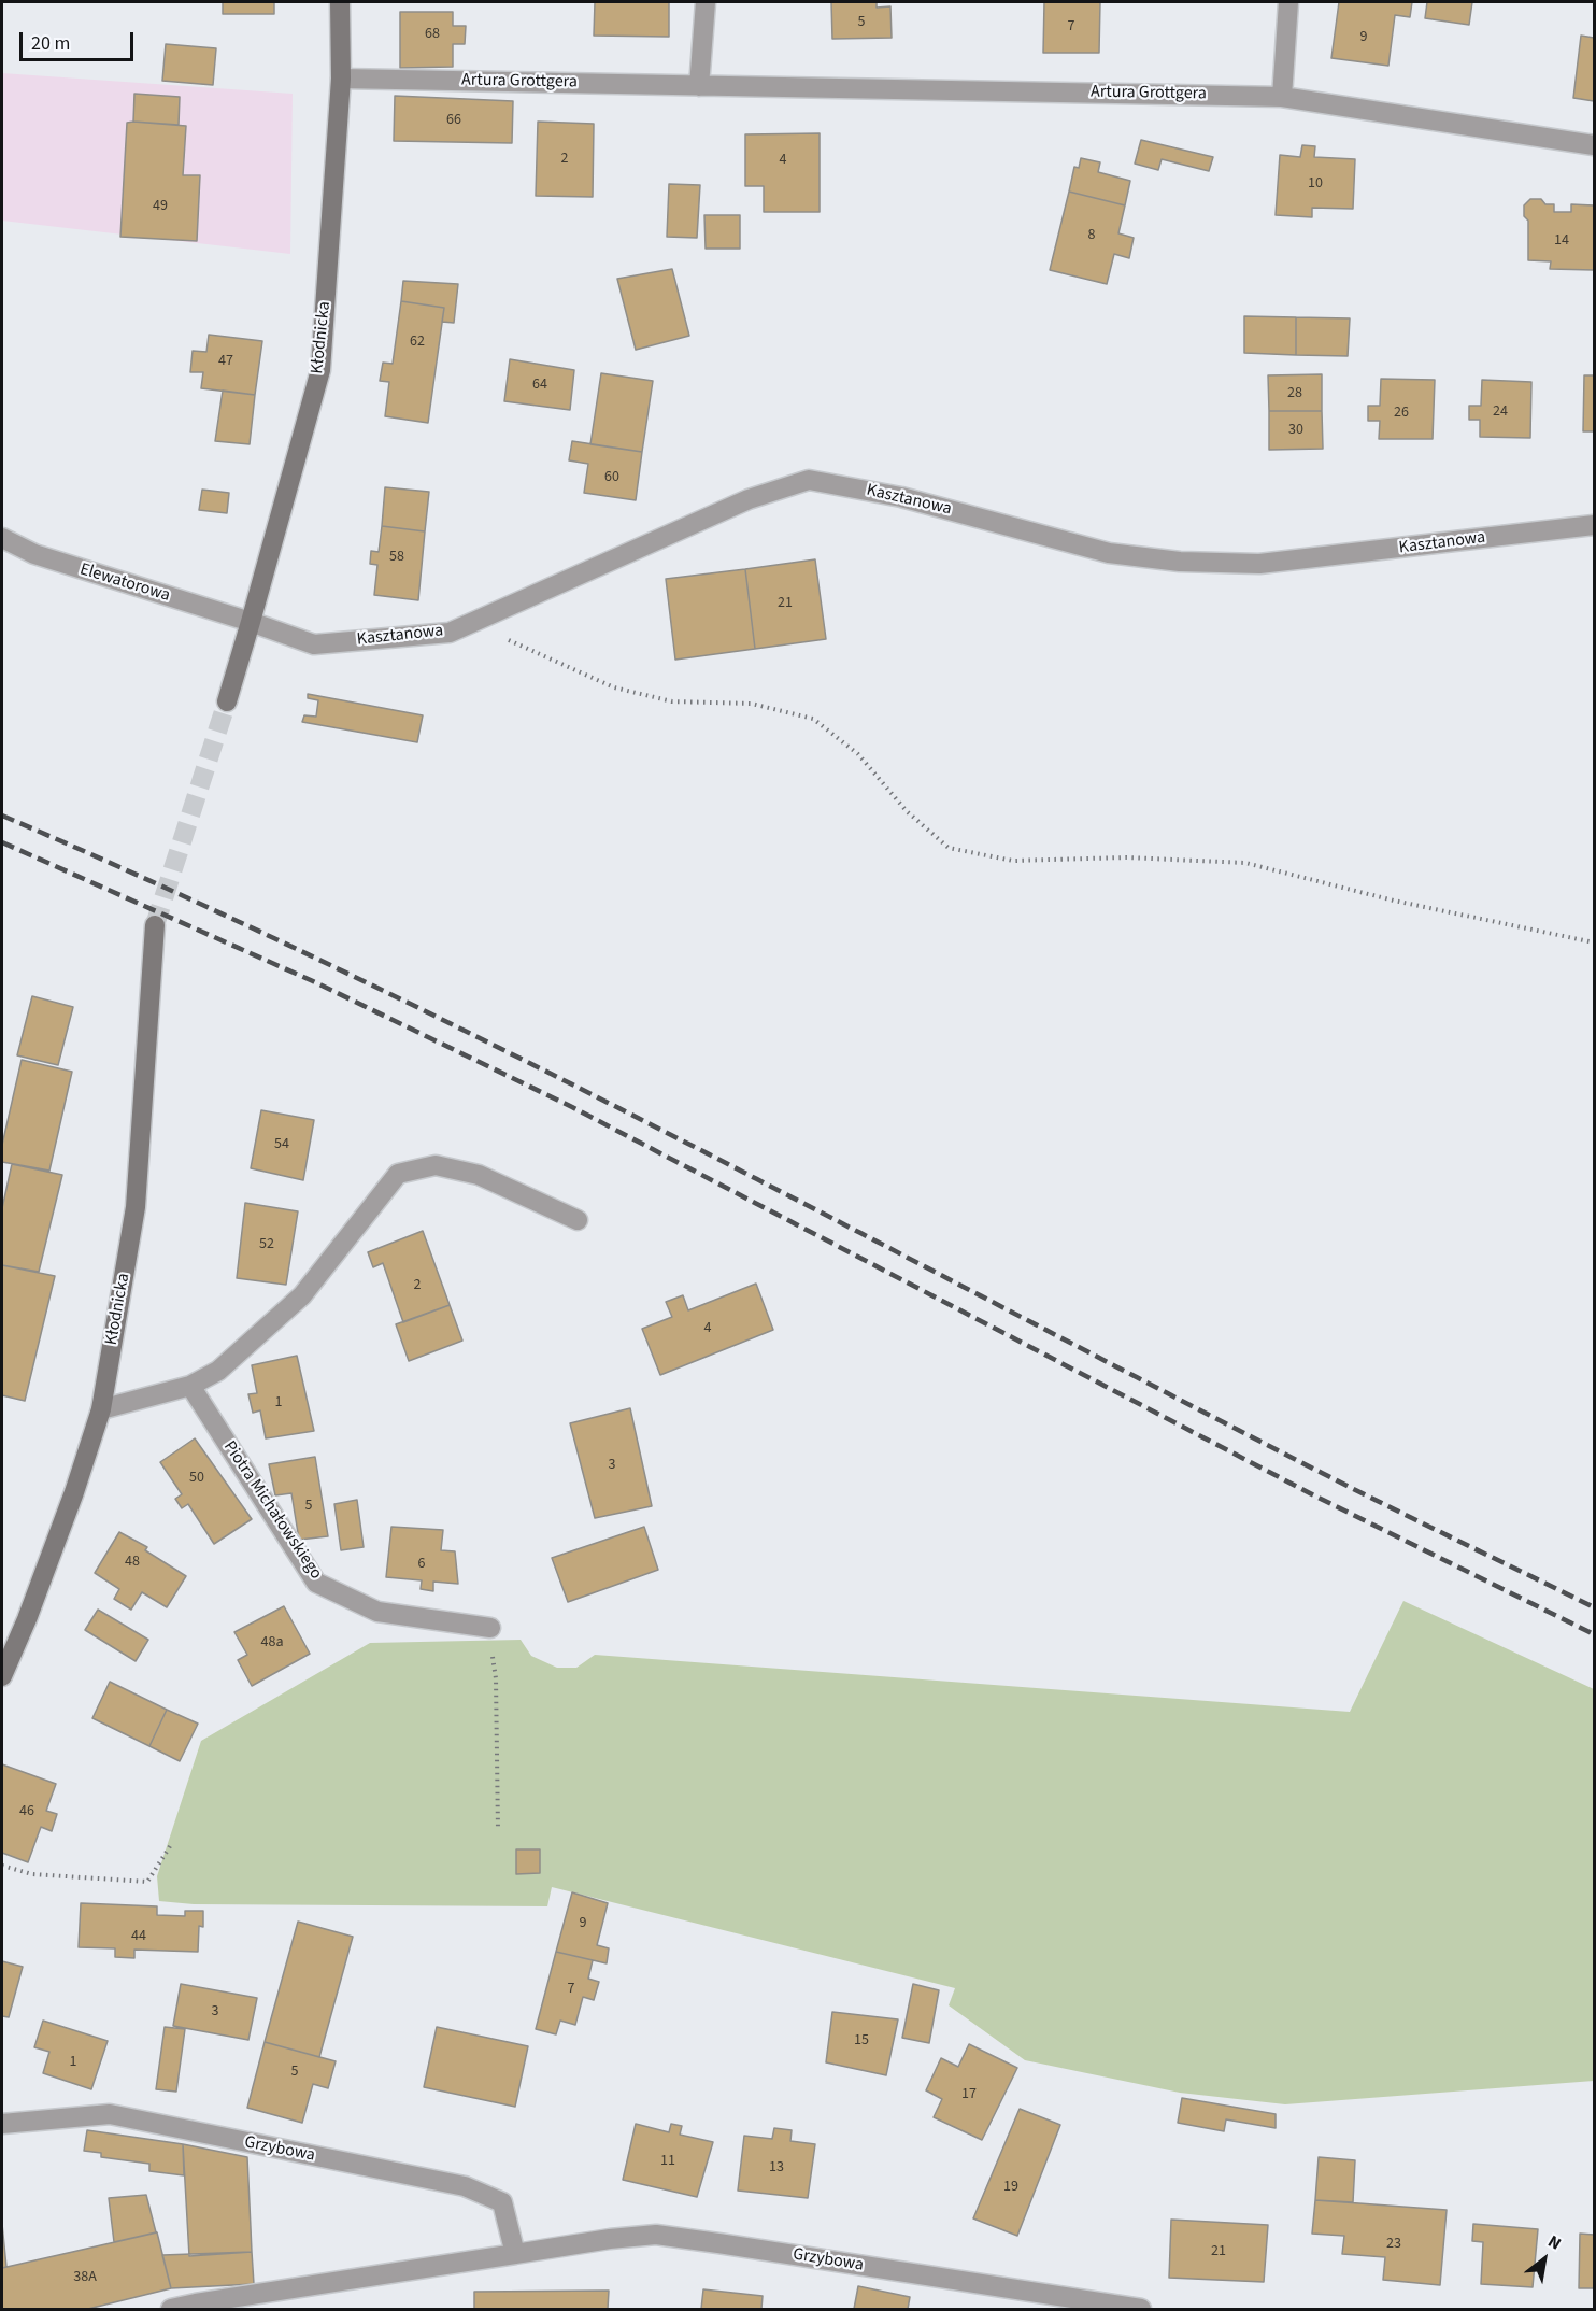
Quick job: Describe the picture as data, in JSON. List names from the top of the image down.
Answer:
{
  "streets": {
    "main road": ["Kłodnicka"],
    "street": [
      "Artura Grottgera",
      "Kasztanowa",
      "Elewatorowa",
      "Piotra Michałowskiego",
      "Grzybowa"
    ]
  },
  "crossings": [
    ["Artura Grottgera", "Kłodnicka"],
    ["Kłodnicka", "Kasztanowa"],
    ["Kłodnicka", "Elewatorowa"],
    ["Kasztanowa", "Elewatorowa"]
  ],
  "house_numbers": [
    "5",
    "7",
    "68",
    "9",
    "66",
    "2",
    "4",
    "10",
    "49",
    "8",
    "14",
    "62",
    "47",
    "64",
    "28",
    "24",
    "26",
    "30",
    "60",
    "58",
    "21",
    "54",
    "52",
    "2",
    "4",
    "1",
    "3",
    "50",
    "5",
    "48",
    "6",
    "48a",
    "46",
    "9",
    "44",
    "7",
    "3",
    "15",
    "1",
    "5",
    "17",
    "11",
    "13",
    "19",
    "23",
    "21",
    "38A"
  ],
  "scale_bar": "20 m",
  "north": "top right"
}
